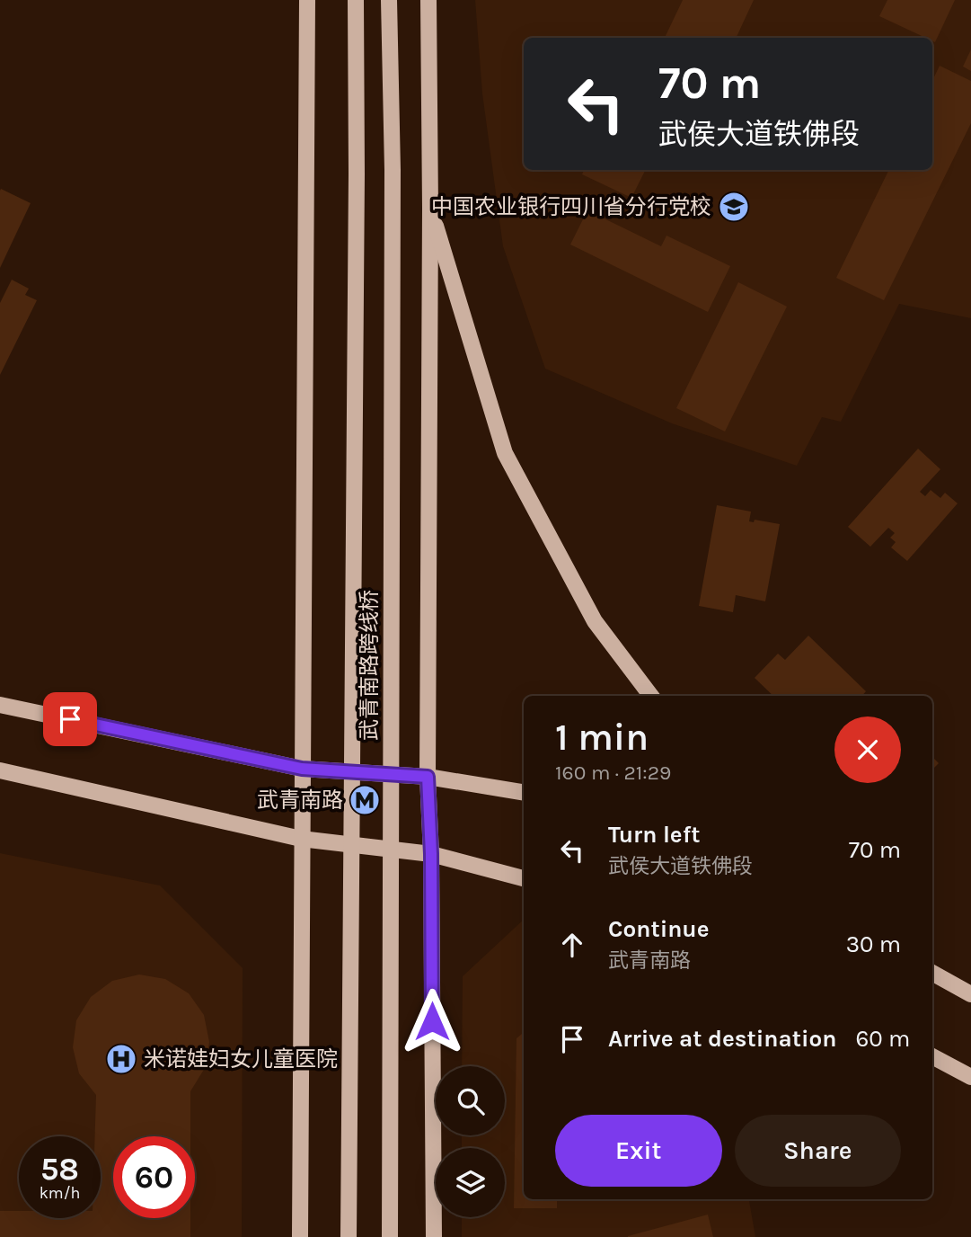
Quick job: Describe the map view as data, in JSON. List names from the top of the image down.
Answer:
{
  "streets": {
    "main road": ["武青南路跨线桥"]
  },
  "places": {
    "school or university": ["中国农业银行四川省分行党校"],
    "metro station": ["武青南路"],
    "hospital": ["米诺娃妇女儿童医院"]
  },
  "page": {
    "turn": ["70 m", "武侯大道铁佛段"],
    "heading": ["1 min", "160 m · 21:29"],
    "list": [
      {
        "name": "Turn left",
        "note": "武侯大道铁佛段",
        "value": "70 m"
      },
      {
        "name": "Continue",
        "note": "武青南路",
        "value": "30 m"
      },
      {
        "name": "Arrive at destination",
        "value": "60 m"
      }
    ],
    "buttons": ["Exit", "Share"],
    "speed": "58 km/h",
    "limit": "60"
  }
}
